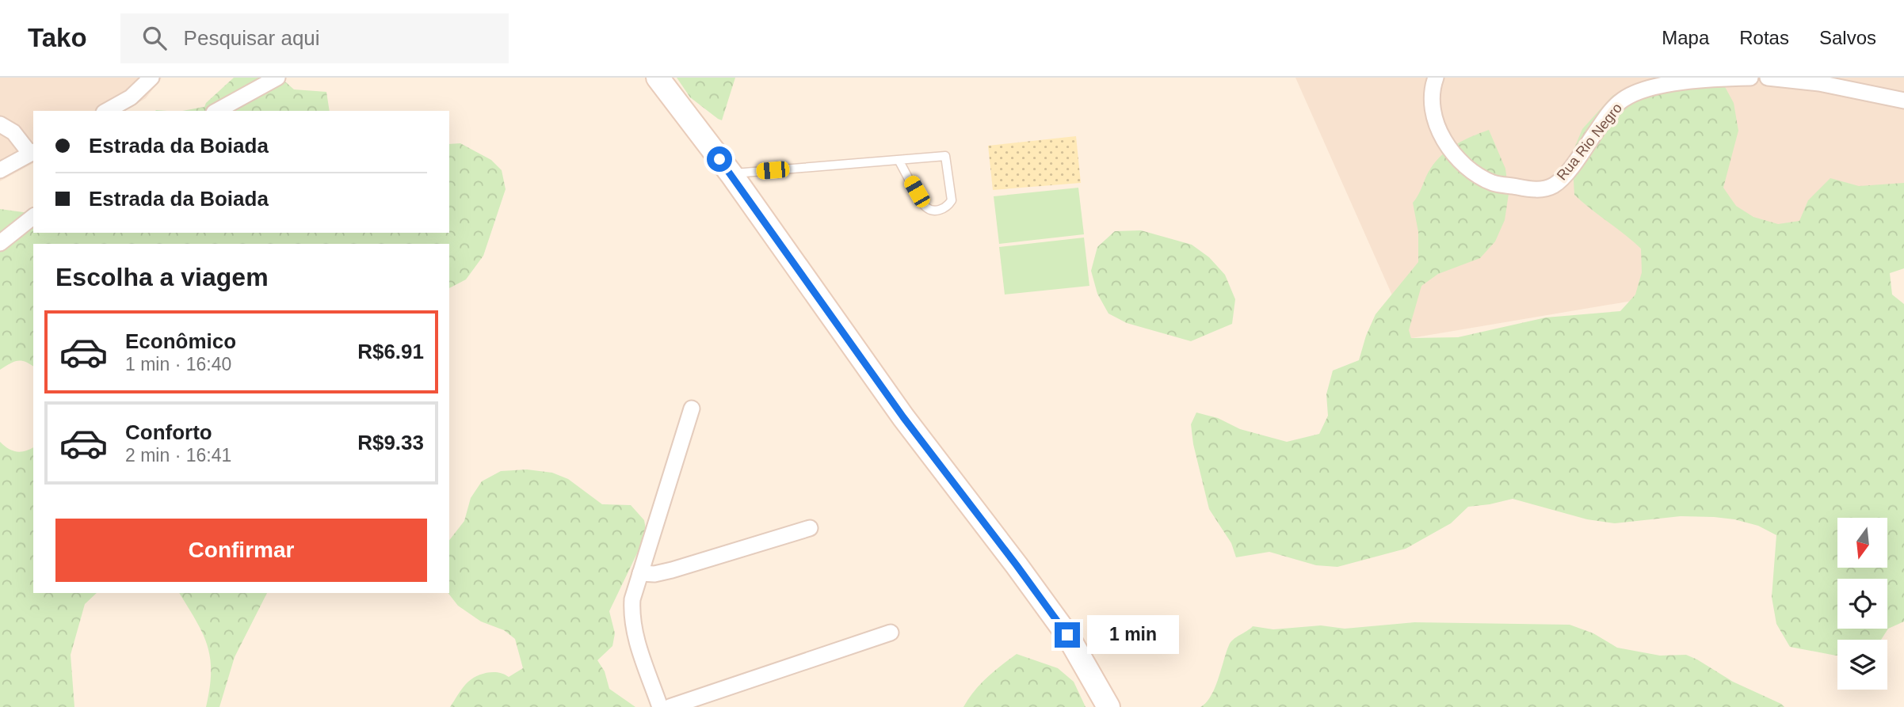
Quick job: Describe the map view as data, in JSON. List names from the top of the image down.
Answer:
{
  "streets": {
    "street": ["Rua Rio Negro"]
  },
  "north": "bottom",
  "page": {
    "header": "Tako",
    "search": "Pesquisar aqui",
    "nav": ["Mapa", "Rotas", "Salvos"],
    "banner": ["Estrada da Boiada", "Estrada da Boiada"],
    "heading": "Escolha a viagem",
    "list": [
      {
        "name": "Econômico",
        "note": "1 min · 16:40",
        "value": "R$6.91"
      },
      {
        "name": "Conforto",
        "note": "2 min · 16:41",
        "value": "R$9.33"
      }
    ],
    "buttons": "Confirmar",
    "bubble": "1 min"
  }
}
